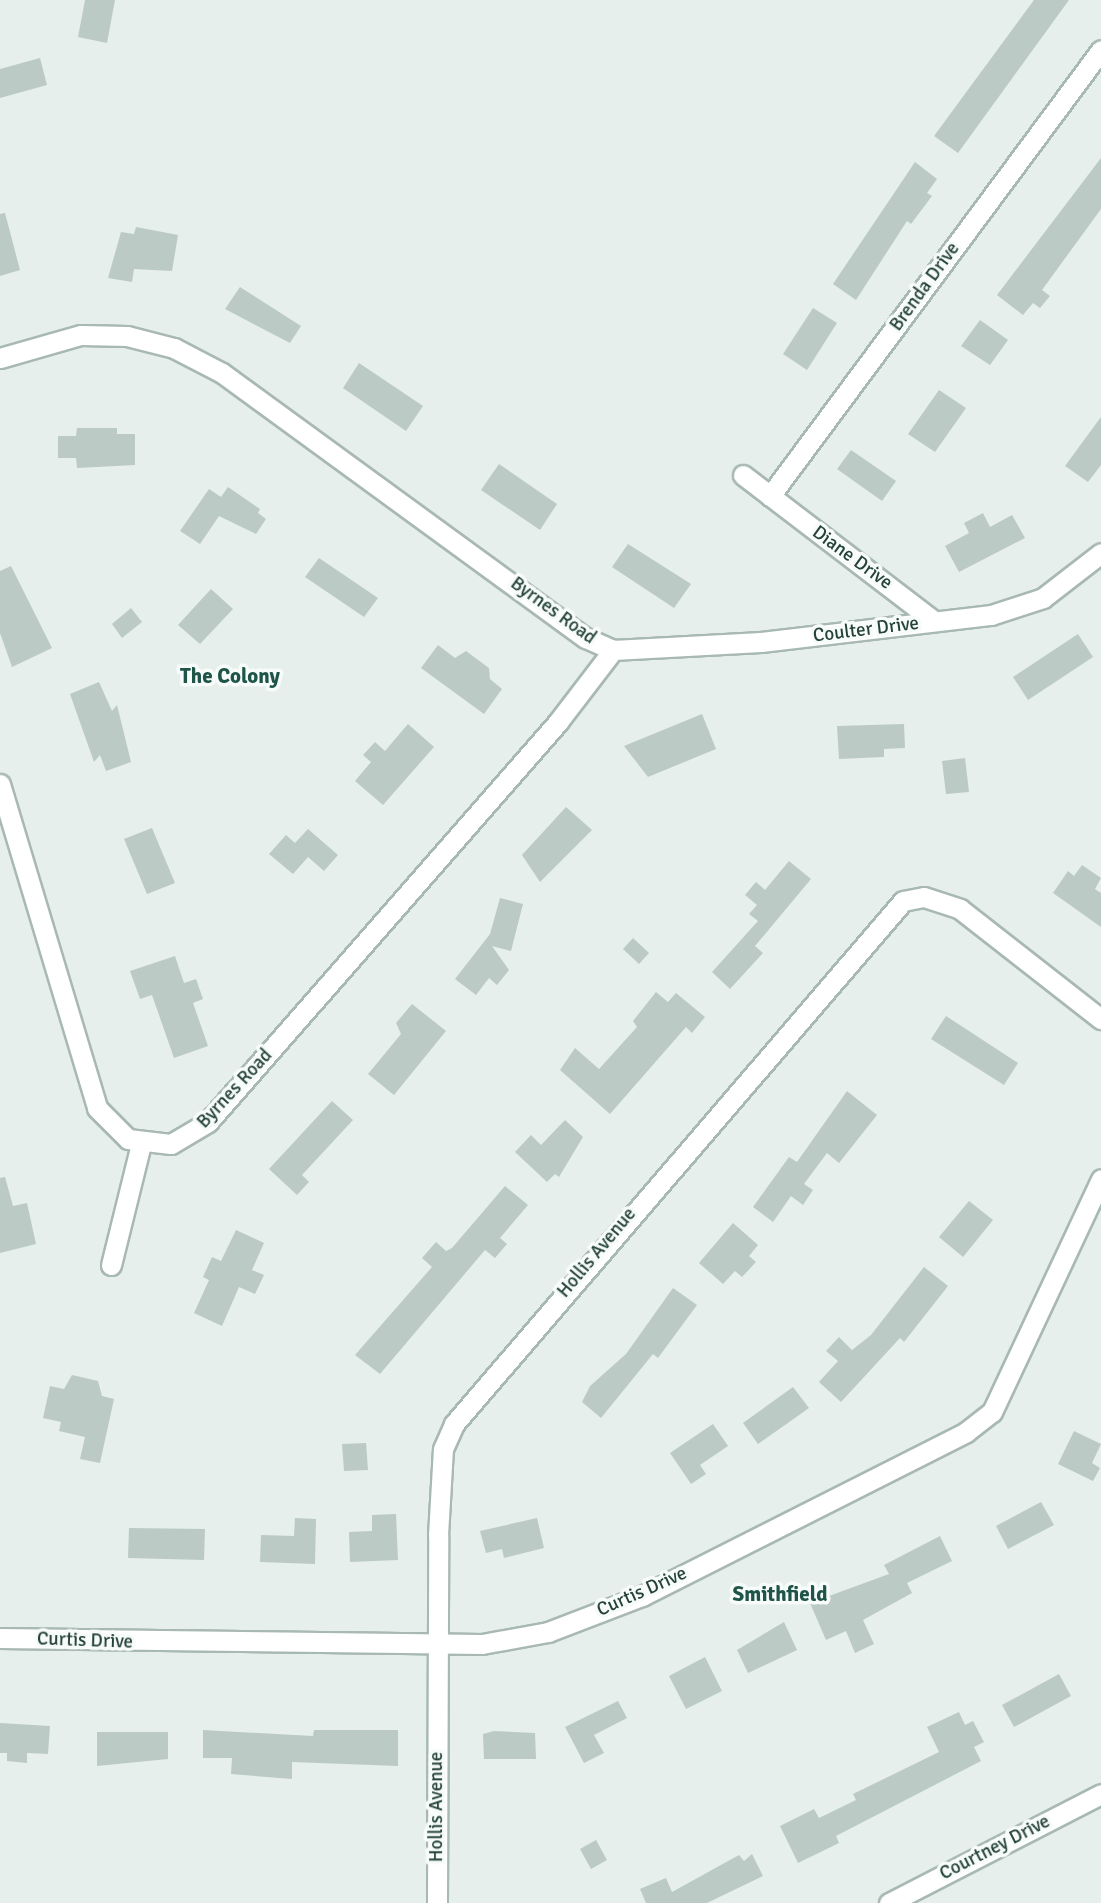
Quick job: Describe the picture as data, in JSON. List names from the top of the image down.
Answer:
{
  "streets": {
    "street": [
      "Brenda Drive",
      "Diane Drive",
      "Byrnes Road",
      "Coulter Drive",
      "Hollis Avenue",
      "Curtis Drive",
      "Courtney Drive"
    ]
  },
  "crossings": [
    ["Brenda Drive", "Diane Drive"],
    ["Diane Drive", "Coulter Drive"],
    ["Byrnes Road", "Coulter Drive"],
    ["Hollis Avenue", "Curtis Drive"]
  ],
  "districts": ["The Colony", "Smithfield"]
}
